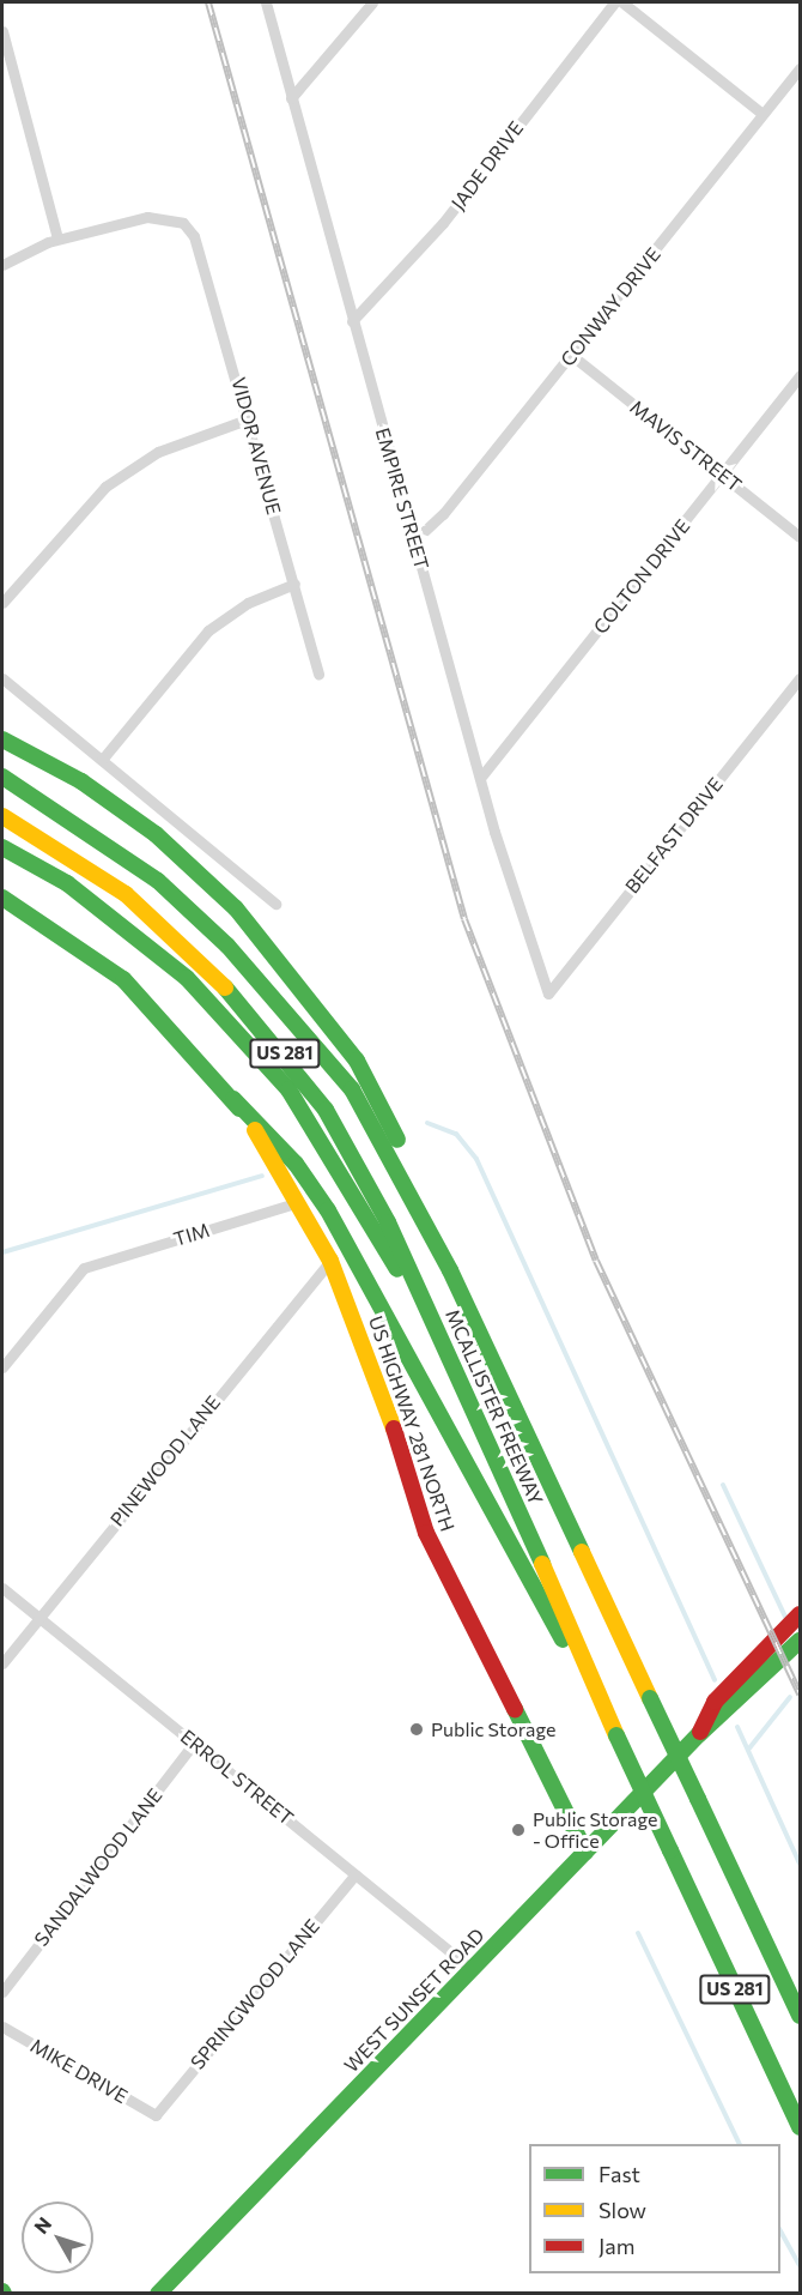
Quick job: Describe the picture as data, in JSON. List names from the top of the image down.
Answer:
{
  "streets": {
    "main road": [
      "US 281",
      "MCALLISTER FREEWAY",
      "US HIGHWAY 281 NORTH",
      "WEST SUNSET ROAD"
    ],
    "street": [
      "JADE DRIVE",
      "CONWAY DRIVE",
      "VIDOR AVENUE",
      "MAVIS STREET",
      "EMPIRE STREET",
      "COLTON DRIVE",
      "BELFAST DRIVE",
      "TIM",
      "PINEWOOD LANE",
      "ERROL STREET",
      "SANDALWOOD LANE",
      "SPRINGWOOD LANE",
      "MIKE DRIVE"
    ]
  },
  "crossings": [
    ["JADE DRIVE", "EMPIRE STREET"],
    ["CONWAY DRIVE", "MAVIS STREET"],
    ["CONWAY DRIVE", "EMPIRE STREET"],
    ["MAVIS STREET", "COLTON DRIVE"],
    ["EMPIRE STREET", "COLTON DRIVE"],
    ["EMPIRE STREET", "BELFAST DRIVE"],
    ["TIM", "US HIGHWAY 281 NORTH"],
    ["US HIGHWAY 281 NORTH", "PINEWOOD LANE"],
    ["US HIGHWAY 281 NORTH", "WEST SUNSET ROAD"],
    ["PINEWOOD LANE", "ERROL STREET"],
    ["ERROL STREET", "SANDALWOOD LANE"],
    ["ERROL STREET", "SPRINGWOOD LANE"],
    ["ERROL STREET", "WEST SUNSET ROAD"],
    ["SPRINGWOOD LANE", "MIKE DRIVE"]
  ],
  "places": ["Public Storage", "Public Storage - Office"],
  "legend": ["Fast", "Slow", "Jam"],
  "north": "top left"
}
